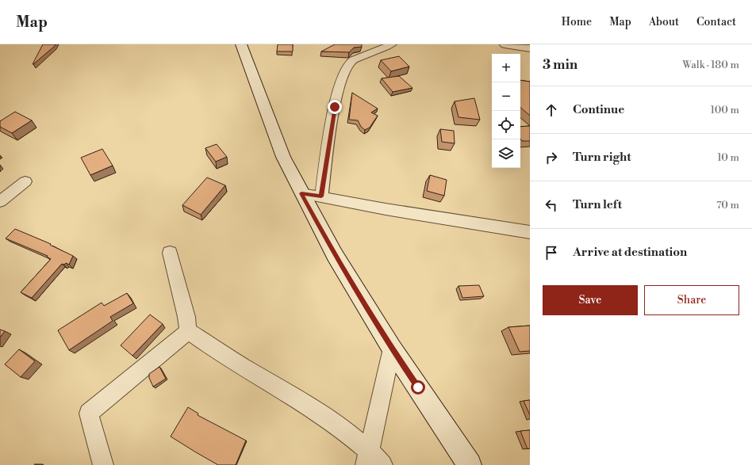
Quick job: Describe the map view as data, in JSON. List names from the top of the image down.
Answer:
{
  "page": {
    "header": "Map",
    "nav": [
      "Home",
      "Map",
      "About",
      "Contact"
    ],
    "heading": ["3 min", "Walk · 180 m"],
    "map_buttons": ["+", "−"],
    "list": [
      ["Continue", "100 m"],
      ["Turn right", "10 m"],
      ["Turn left", "70 m"],
      "Arrive at destination"
    ],
    "buttons": ["Save", "Share"]
  }
}
